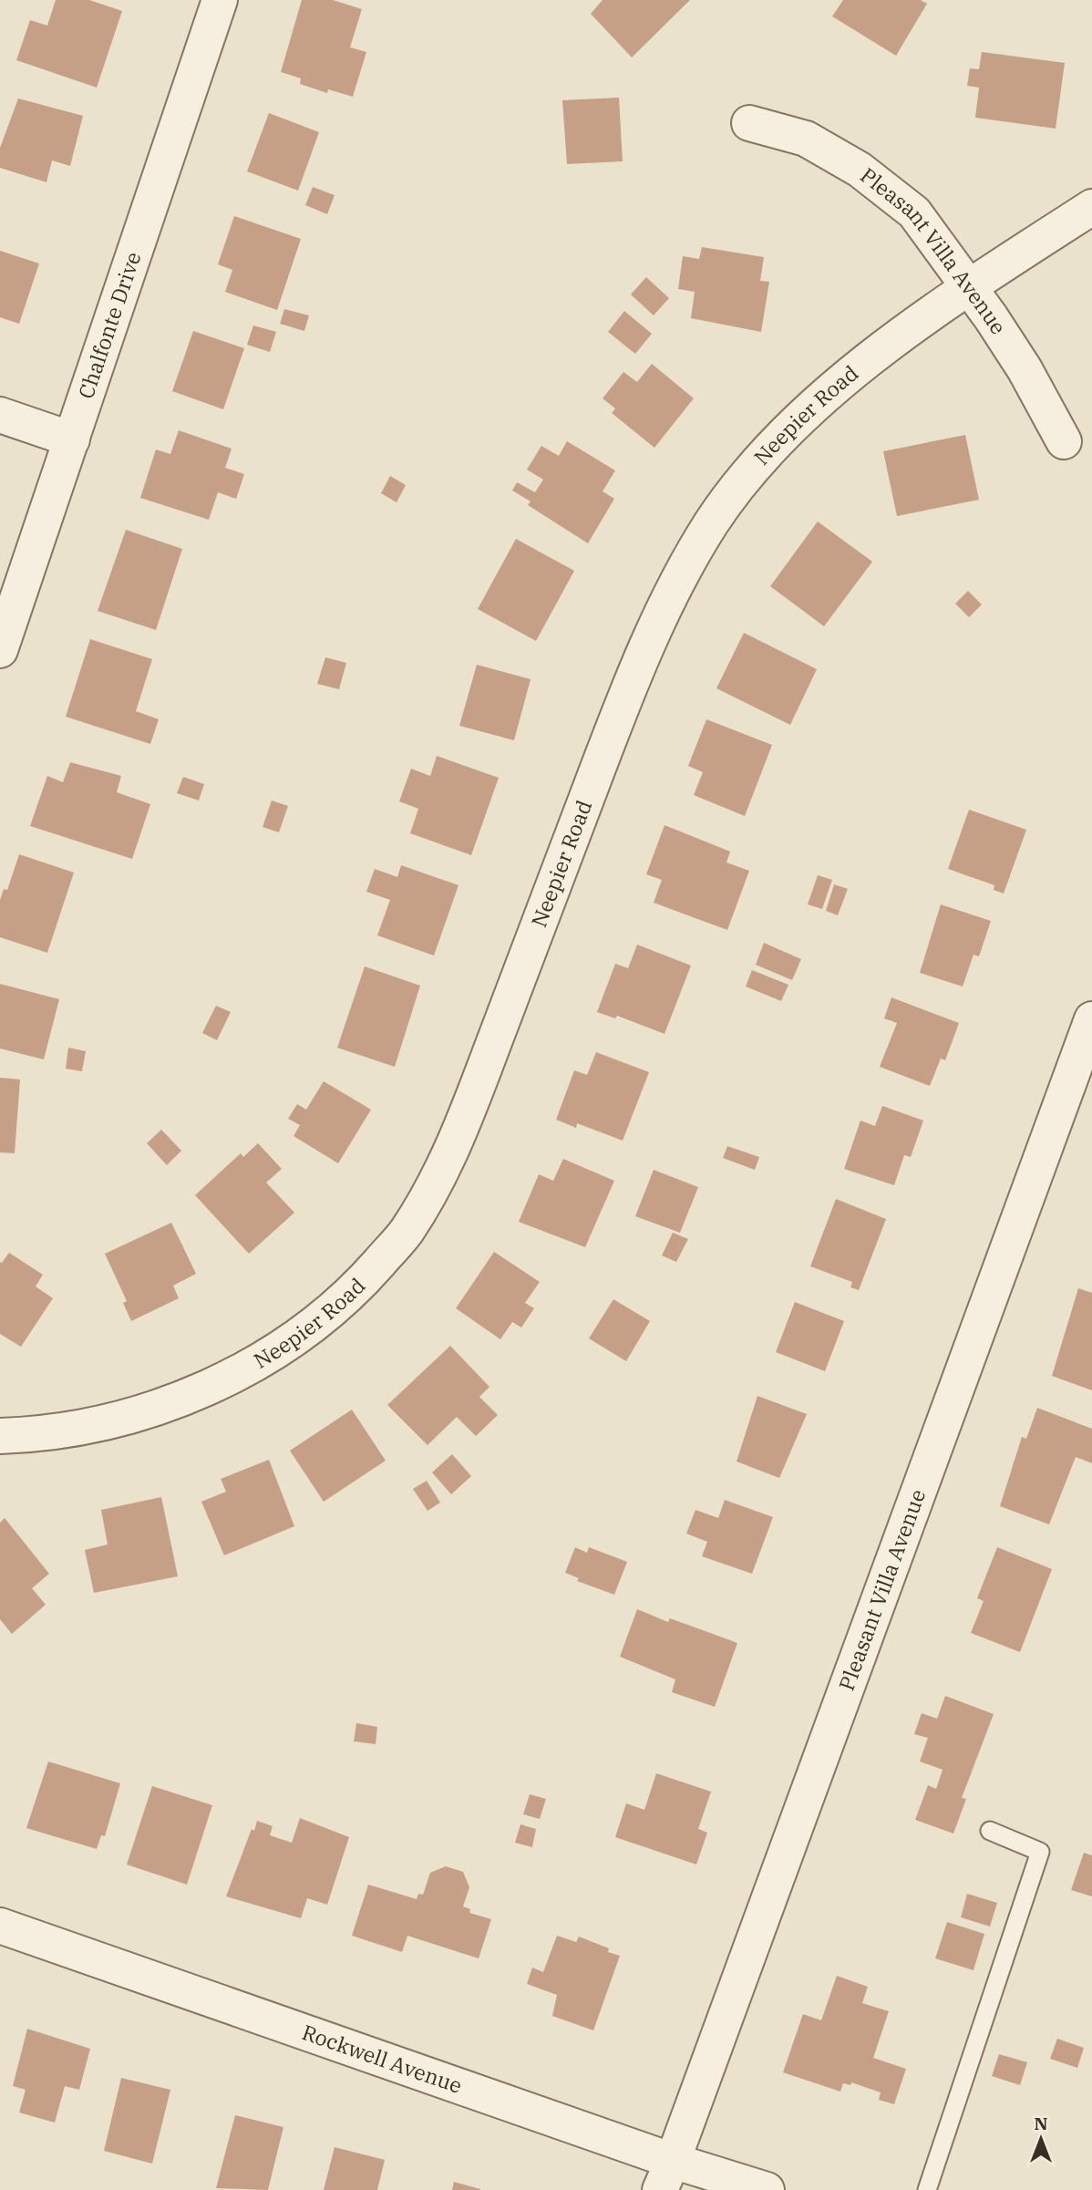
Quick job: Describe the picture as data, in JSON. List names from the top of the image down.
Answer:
{
  "streets": {
    "street": [
      "Pleasant Villa Avenue",
      "Chalfonte Drive",
      "Neepier Road",
      "Rockwell Avenue"
    ]
  },
  "crossings": [
    ["Pleasant Villa Avenue", "Neepier Road"],
    ["Pleasant Villa Avenue", "Rockwell Avenue"]
  ],
  "north": "top"
}
